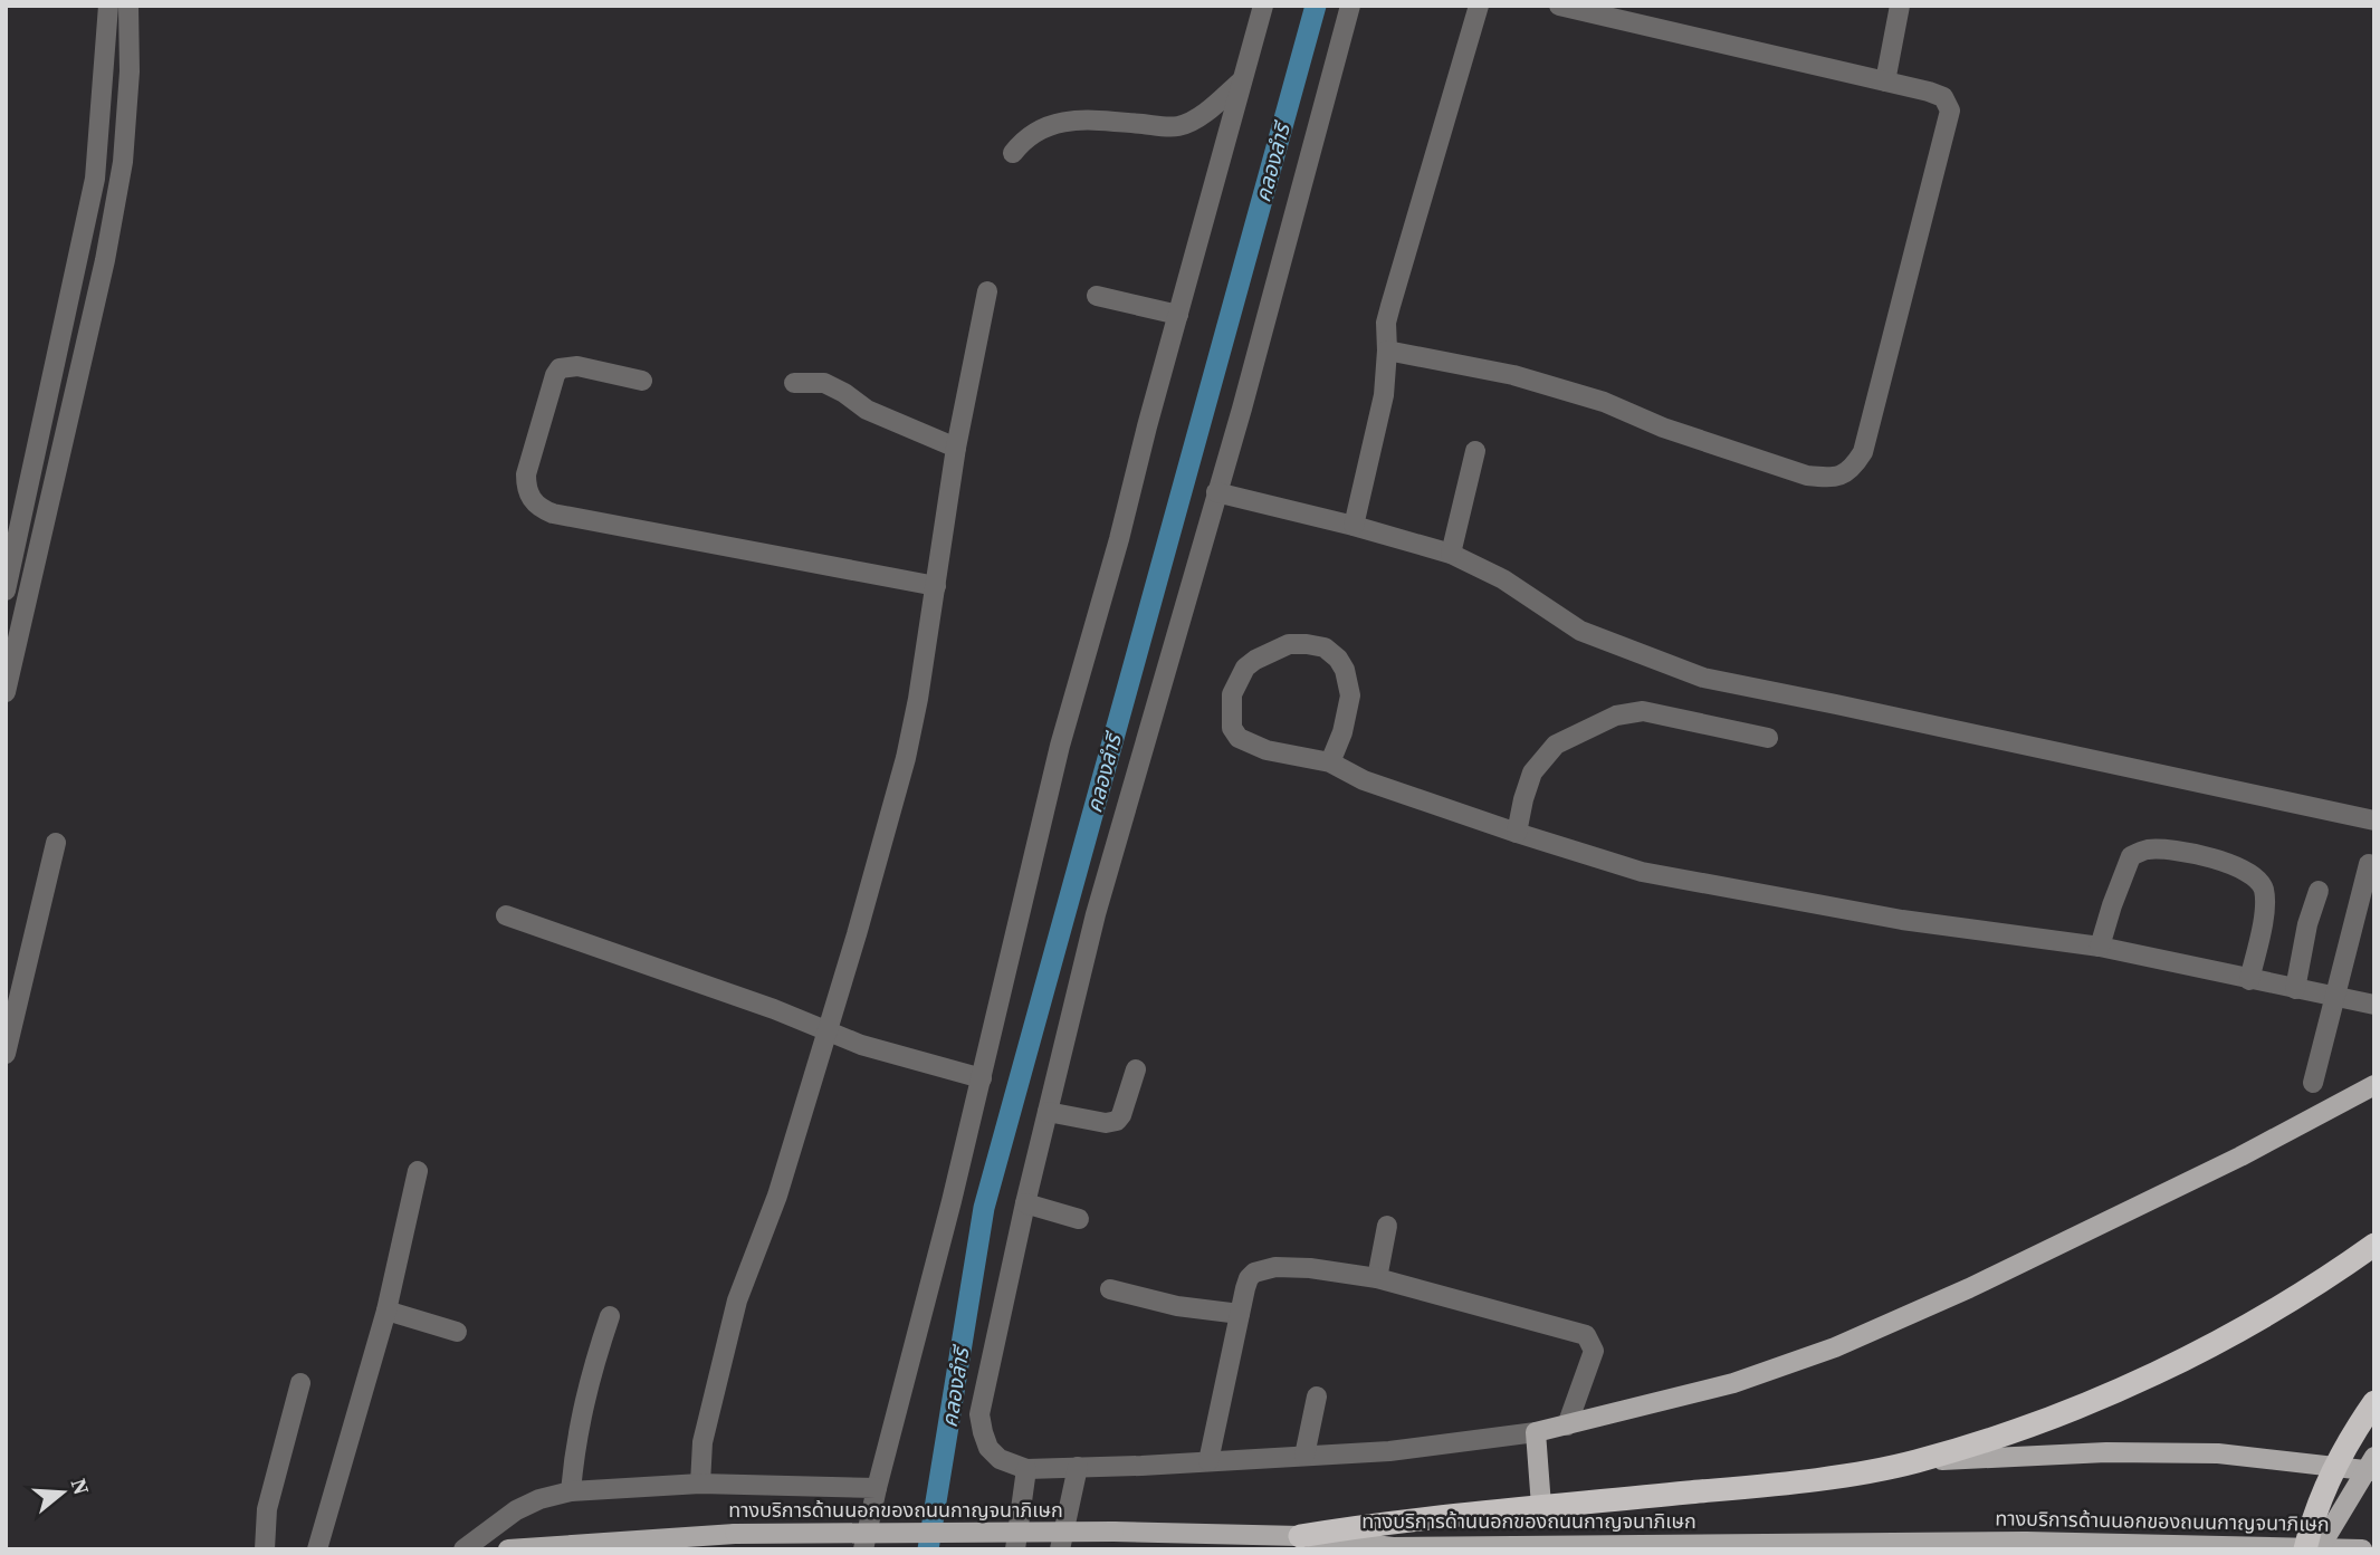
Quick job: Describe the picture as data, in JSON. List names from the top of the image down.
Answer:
{
  "streets": {
    "main road": ["ทางบริการด้านนอกของถนนกาญจนาภิเษก"]
  },
  "water": ["คลองลำรี"],
  "north": "right"
}
